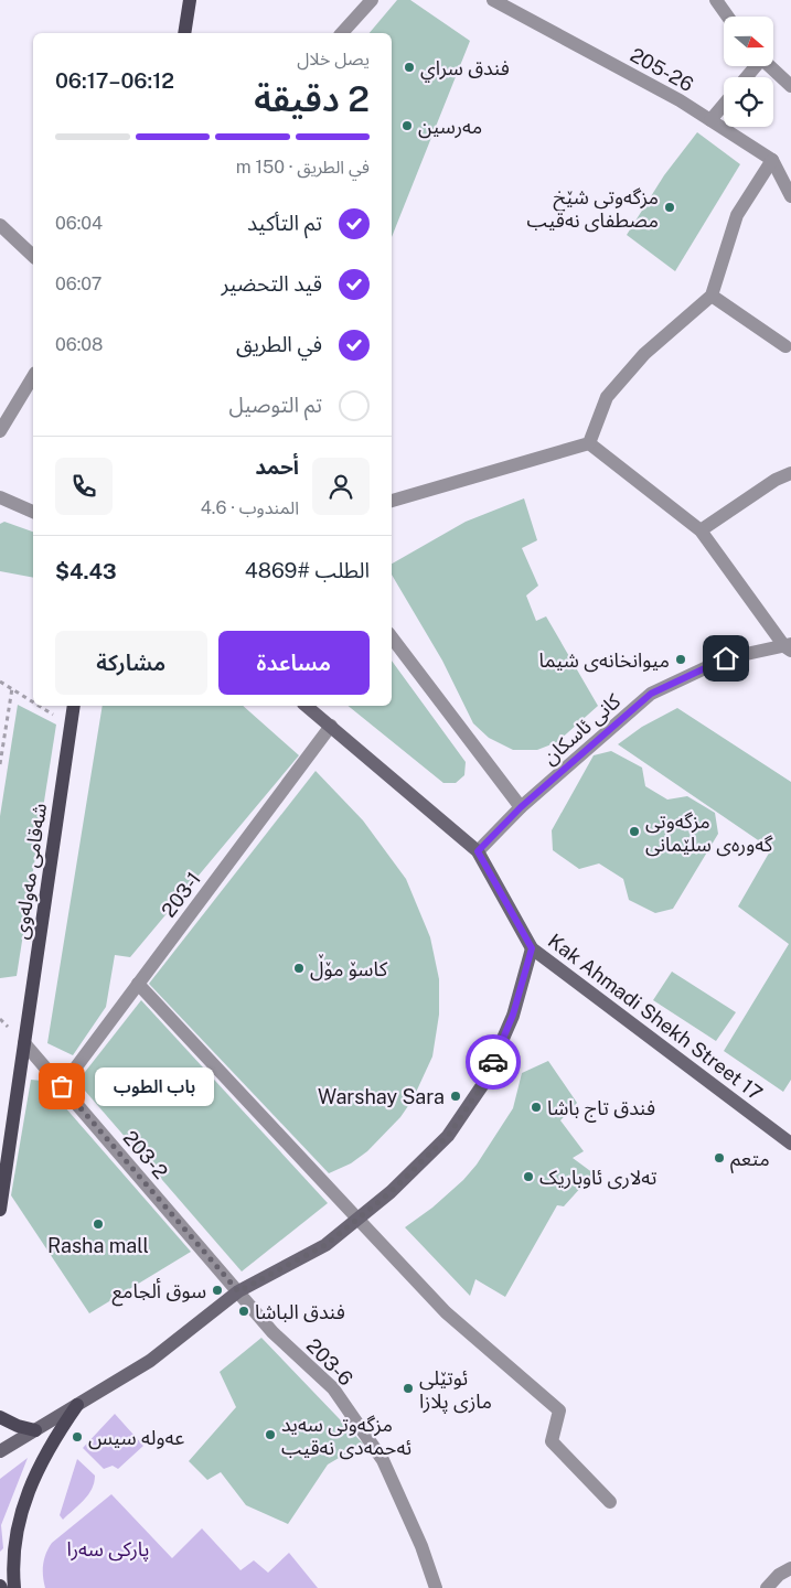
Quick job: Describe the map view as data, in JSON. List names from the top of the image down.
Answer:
{
  "streets": {
    "main road": ["شەقامی مەولەوی", "Kak Ahmadi Shekh Street 17"],
    "street": [
      "205-26",
      "کانی ئاسکان",
      "203-1",
      "203-2",
      "203-6"
    ]
  },
  "crossings": [
    ["کانی ئاسکان", "Kak Ahmadi Shekh Street 17"],
    ["شەقامی مەولەوی", "203-2"],
    ["203-1", "203-2"],
    ["203-2", "203-6"]
  ],
  "parks": ["پارکی سەرا"],
  "places": [
    "فندق سراي",
    "مەرسین",
    "مزگە‌وتی شێخ مصطفای نە‌قیب",
    "میوانخانەی شیما",
    "مزگەوتی گەورەی سلێمانی",
    "کاسۆ مۆڵ",
    "باب الطوب",
    "Warshay Sara",
    "فندق تاج باشا",
    "متعم",
    "تەلاری ئاوباریک",
    "Rasha mall",
    "سوق ألجامع",
    "فندق الباشا",
    "ئوتێلی مازی پلازا",
    "مزگەوتی سەید ئەحمەدی نەقیب",
    "عەولە سیس"
  ],
  "north": "right",
  "page": {
    "heading": ["2 دقيقة", "يصل خلال", "06:12–06:17"],
    "panel": [
      "أحمد",
      "المندوب · 4.6",
      "الطلب #4869",
      "$4.43"
    ],
    "bar": "في الطريق · 150 m",
    "list": [
      ["تم التأكيد", "06:04"],
      ["قيد التحضير", "06:07"],
      ["في الطريق", "06:08"],
      "تم التوصيل"
    ],
    "buttons": ["مساعدة", "مشاركة"],
    "bubble": "باب الطوب"
  }
}
